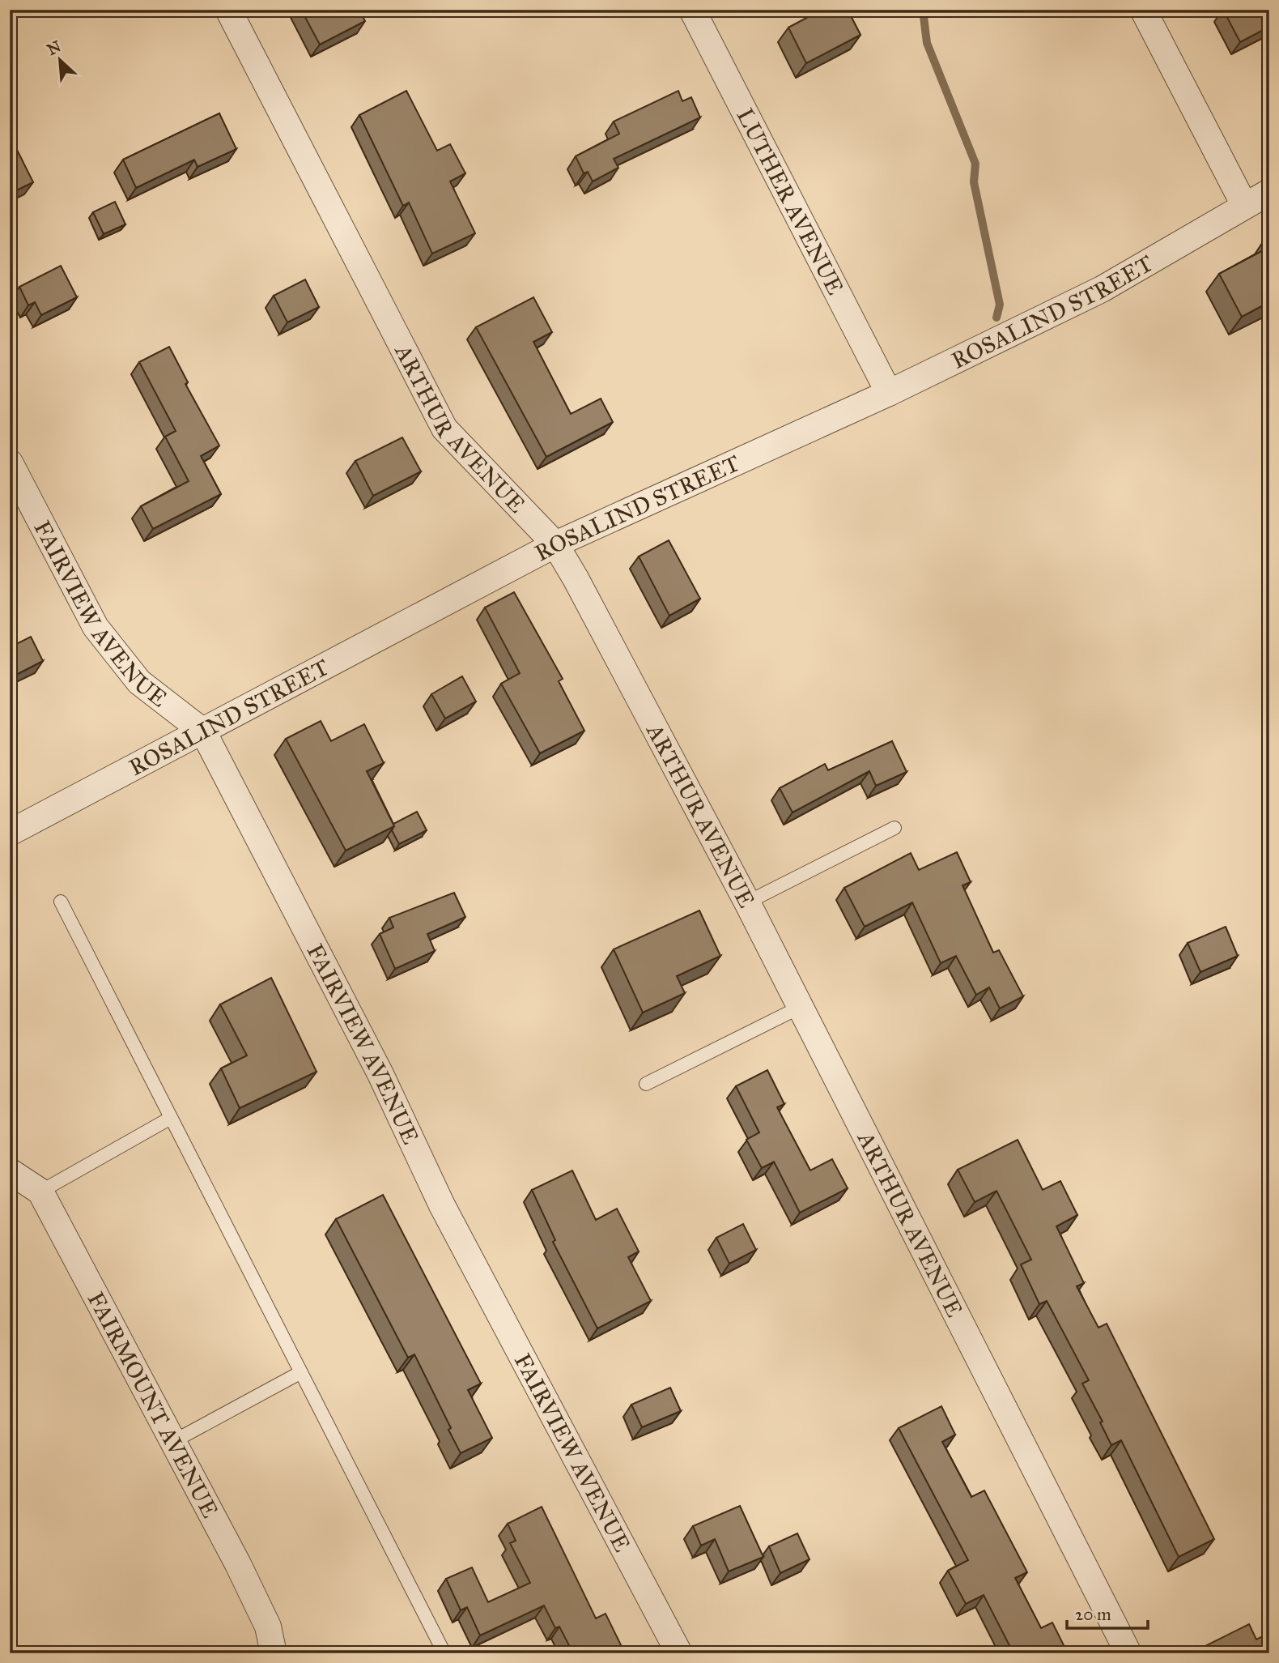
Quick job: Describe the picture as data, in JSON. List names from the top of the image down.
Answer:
{
  "streets": {
    "street": [
      "LUTHER AVENUE",
      "ROSALIND STREET",
      "ARTHUR AVENUE",
      "FAIRVIEW AVENUE",
      "FAIRMOUNT AVENUE"
    ]
  },
  "crossings": [
    ["LUTHER AVENUE", "ROSALIND STREET"],
    ["ROSALIND STREET", "ARTHUR AVENUE"],
    ["ROSALIND STREET", "FAIRVIEW AVENUE"]
  ],
  "scale_bar": "20 m",
  "north": "top left"
}
